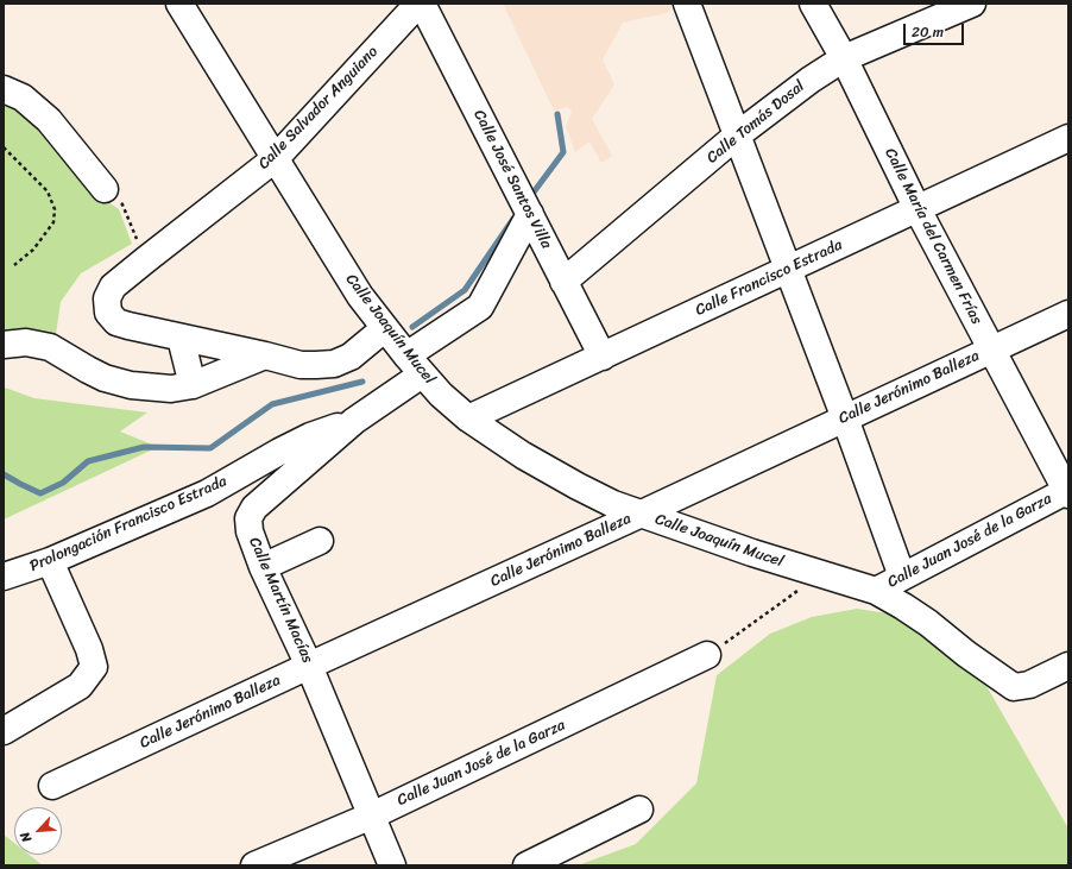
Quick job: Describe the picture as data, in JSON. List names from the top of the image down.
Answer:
{
  "streets": {
    "street": [
      "Calle Salvador Anguiano",
      "Calle Tomás Dosal",
      "Calle José Santos Villa",
      "Calle María del Carmen Frías",
      "Calle Francisco Estrada",
      "Calle Joaquín Mucel",
      "Calle Jerónimo Balleza",
      "Prolongación Francisco Estrada",
      "Calle Juan José de la Garza",
      "Calle Martín Macías"
    ]
  },
  "crossings": [
    ["Calle Salvador Anguiano", "Calle José Santos Villa"],
    ["Calle Salvador Anguiano", "Calle Joaquín Mucel"],
    ["Calle Tomás Dosal", "Calle José Santos Villa"],
    ["Calle Tomás Dosal", "Calle María del Carmen Frías"],
    ["Calle José Santos Villa", "Calle Francisco Estrada"],
    ["Calle José Santos Villa", "Calle Martín Macías"],
    ["Calle María del Carmen Frías", "Calle Francisco Estrada"],
    ["Calle María del Carmen Frías", "Calle Jerónimo Balleza"],
    ["Calle María del Carmen Frías", "Calle Juan José de la Garza"],
    ["Calle Francisco Estrada", "Calle Joaquín Mucel"],
    ["Calle Joaquín Mucel", "Calle Jerónimo Balleza"],
    ["Calle Joaquín Mucel", "Calle Juan José de la Garza"],
    ["Calle Joaquín Mucel", "Calle Martín Macías"],
    ["Calle Jerónimo Balleza", "Calle Martín Macías"],
    ["Prolongación Francisco Estrada", "Calle Martín Macías"],
    ["Calle Juan José de la Garza", "Calle Martín Macías"]
  ],
  "scale_bar": "20 m",
  "north": "bottom left"
}
